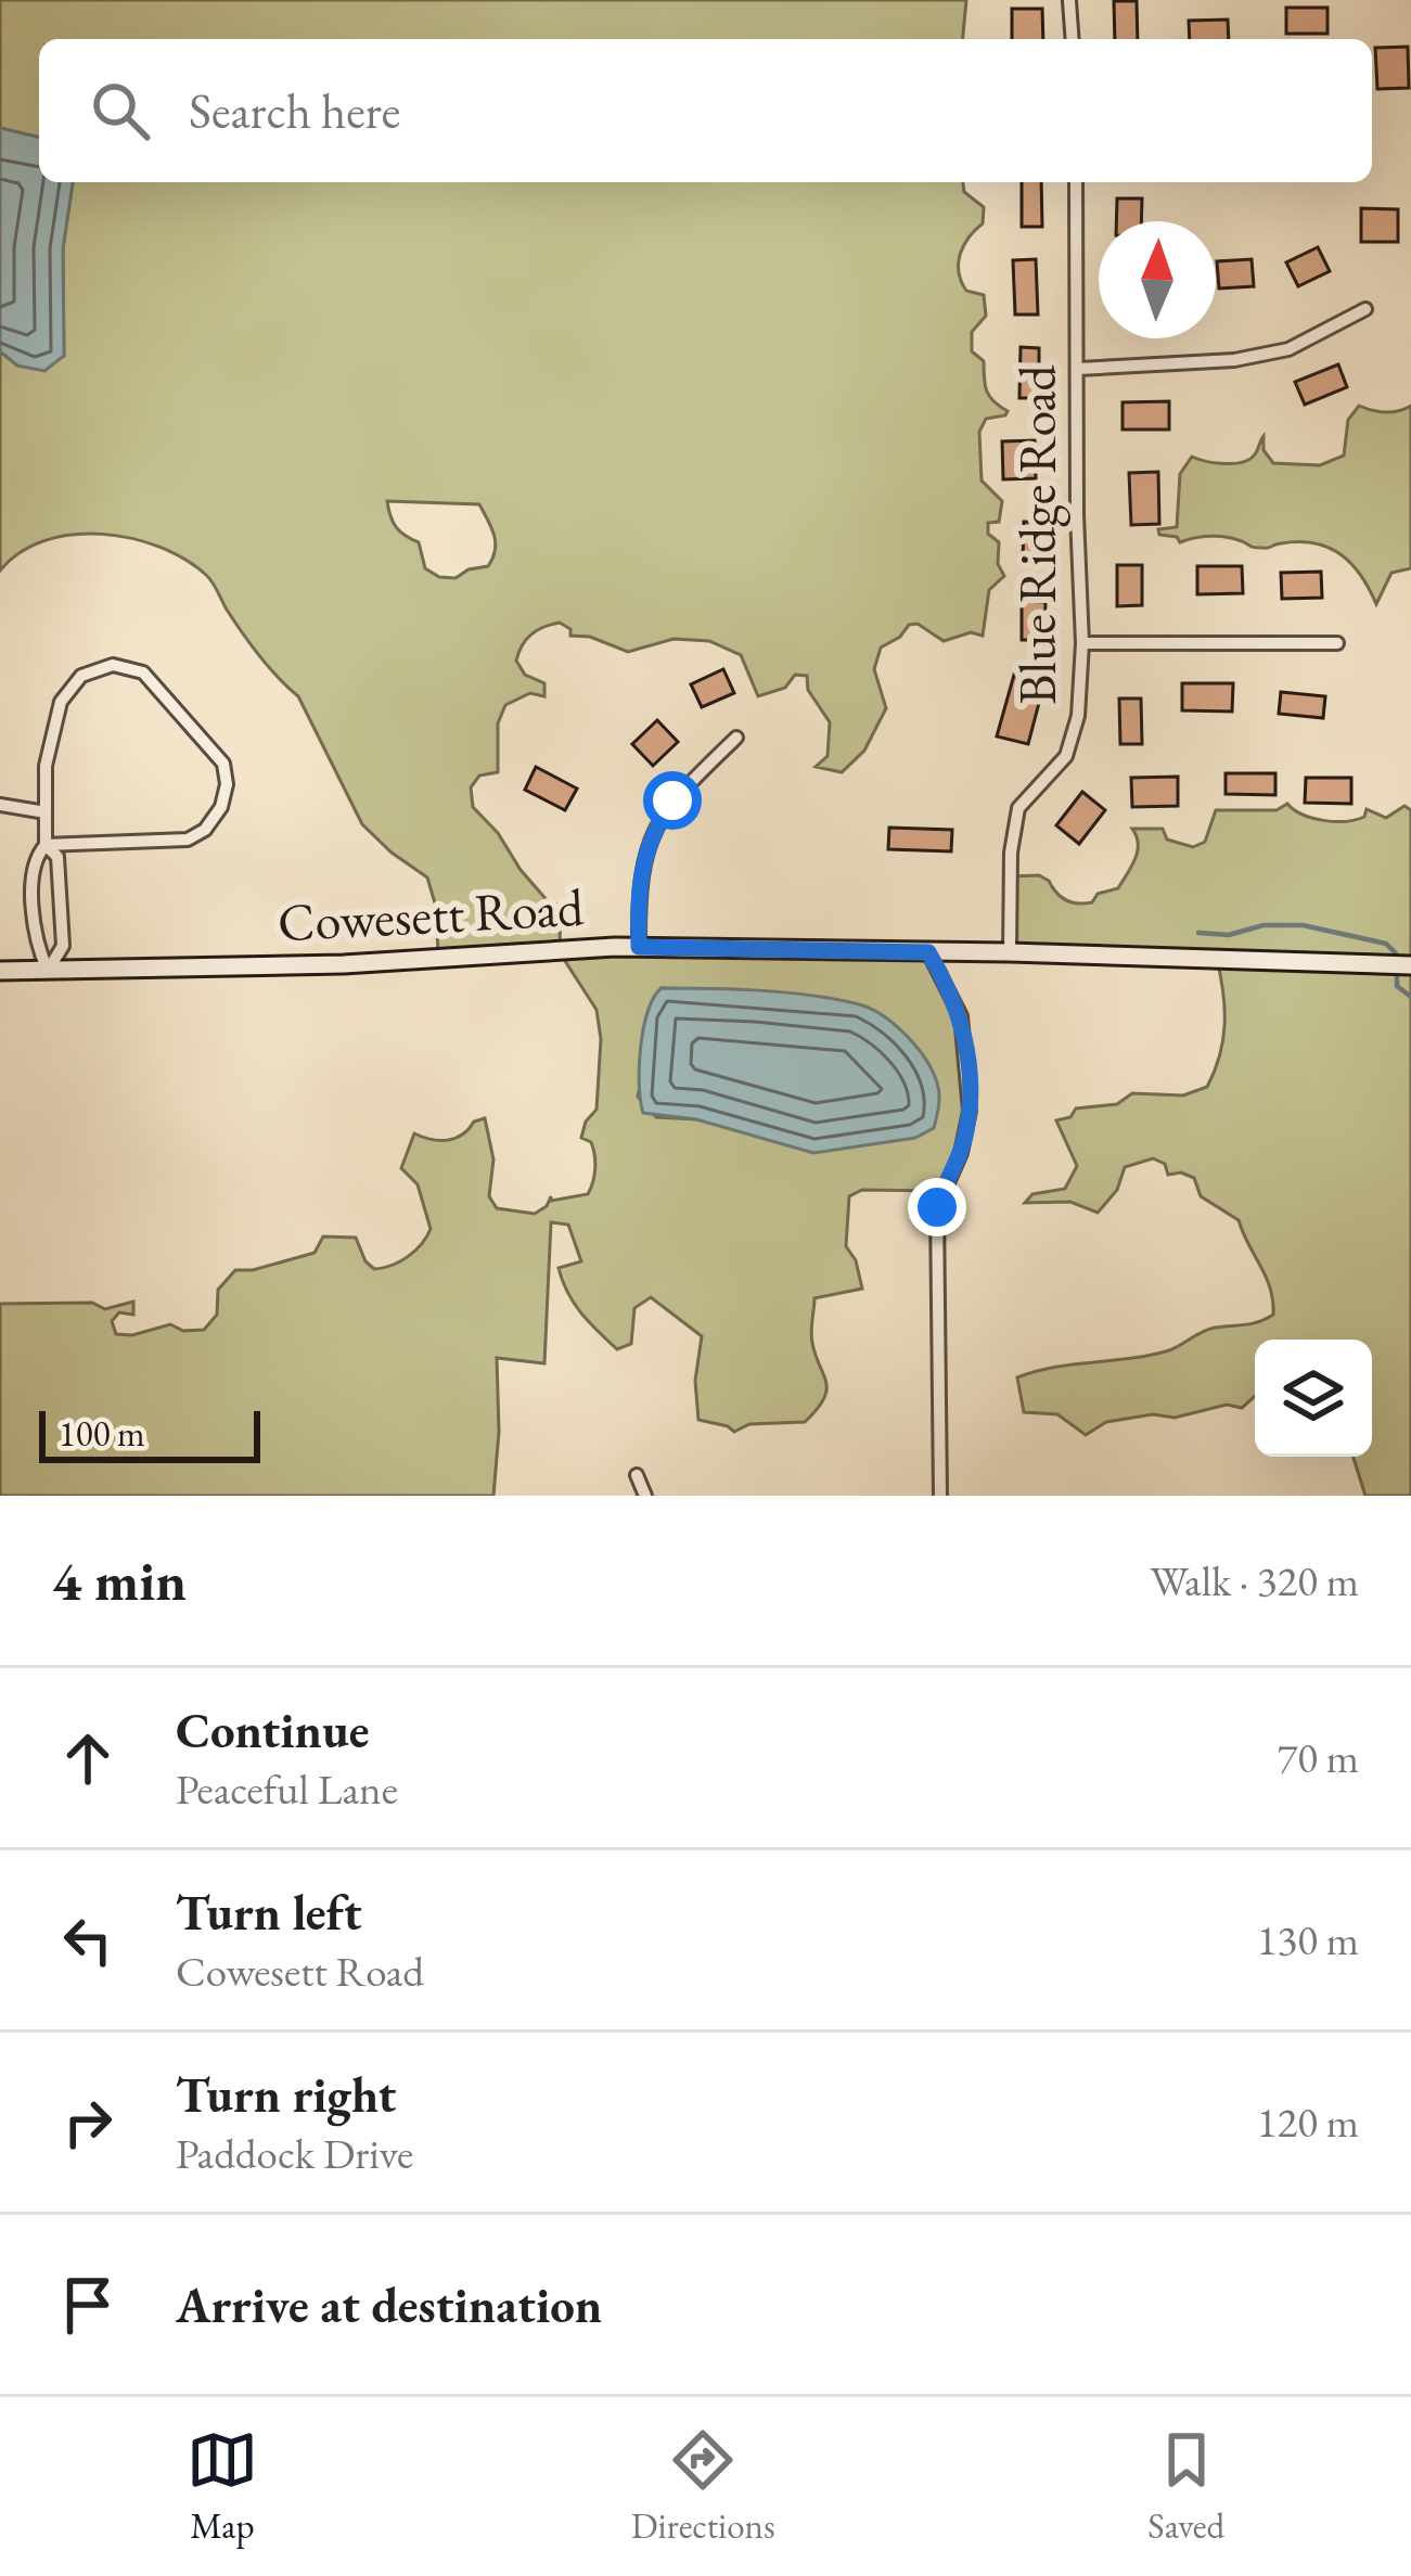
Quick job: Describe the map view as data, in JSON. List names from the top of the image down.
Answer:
{
  "streets": {
    "main road": ["Cowesett Road"],
    "street": ["Blue Ridge Road"]
  },
  "crossings": [
    ["Blue Ridge Road", "Cowesett Road"]
  ],
  "scale_bar": "100 m",
  "north": "top",
  "page": {
    "search": "Search here",
    "scale": "100 m",
    "heading": ["4 min", "Walk · 320 m"],
    "list": [
      ["Continue", "Peaceful Lane", "70 m"],
      ["Turn left", "Cowesett Road", "130 m"],
      ["Turn right", "Paddock Drive", "120 m"],
      "Arrive at destination"
    ],
    "nav": ["Map", "Directions", "Saved"]
  }
}
